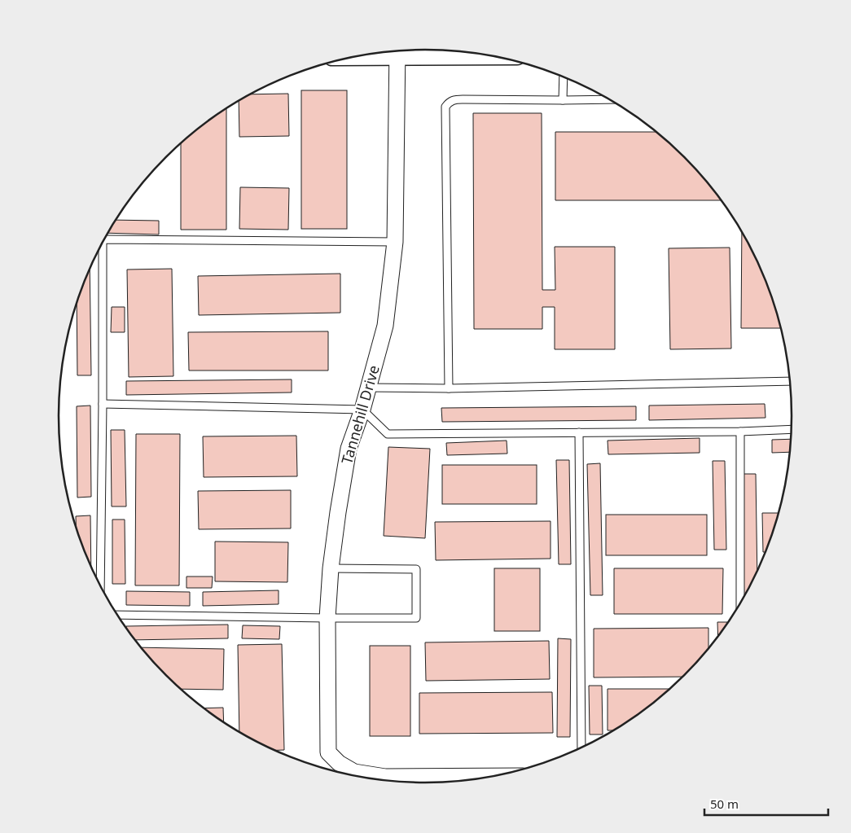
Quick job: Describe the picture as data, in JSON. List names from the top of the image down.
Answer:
{
  "streets": {
    "street": ["Tannehill Drive"]
  },
  "scale_bar": "50 m"
}
